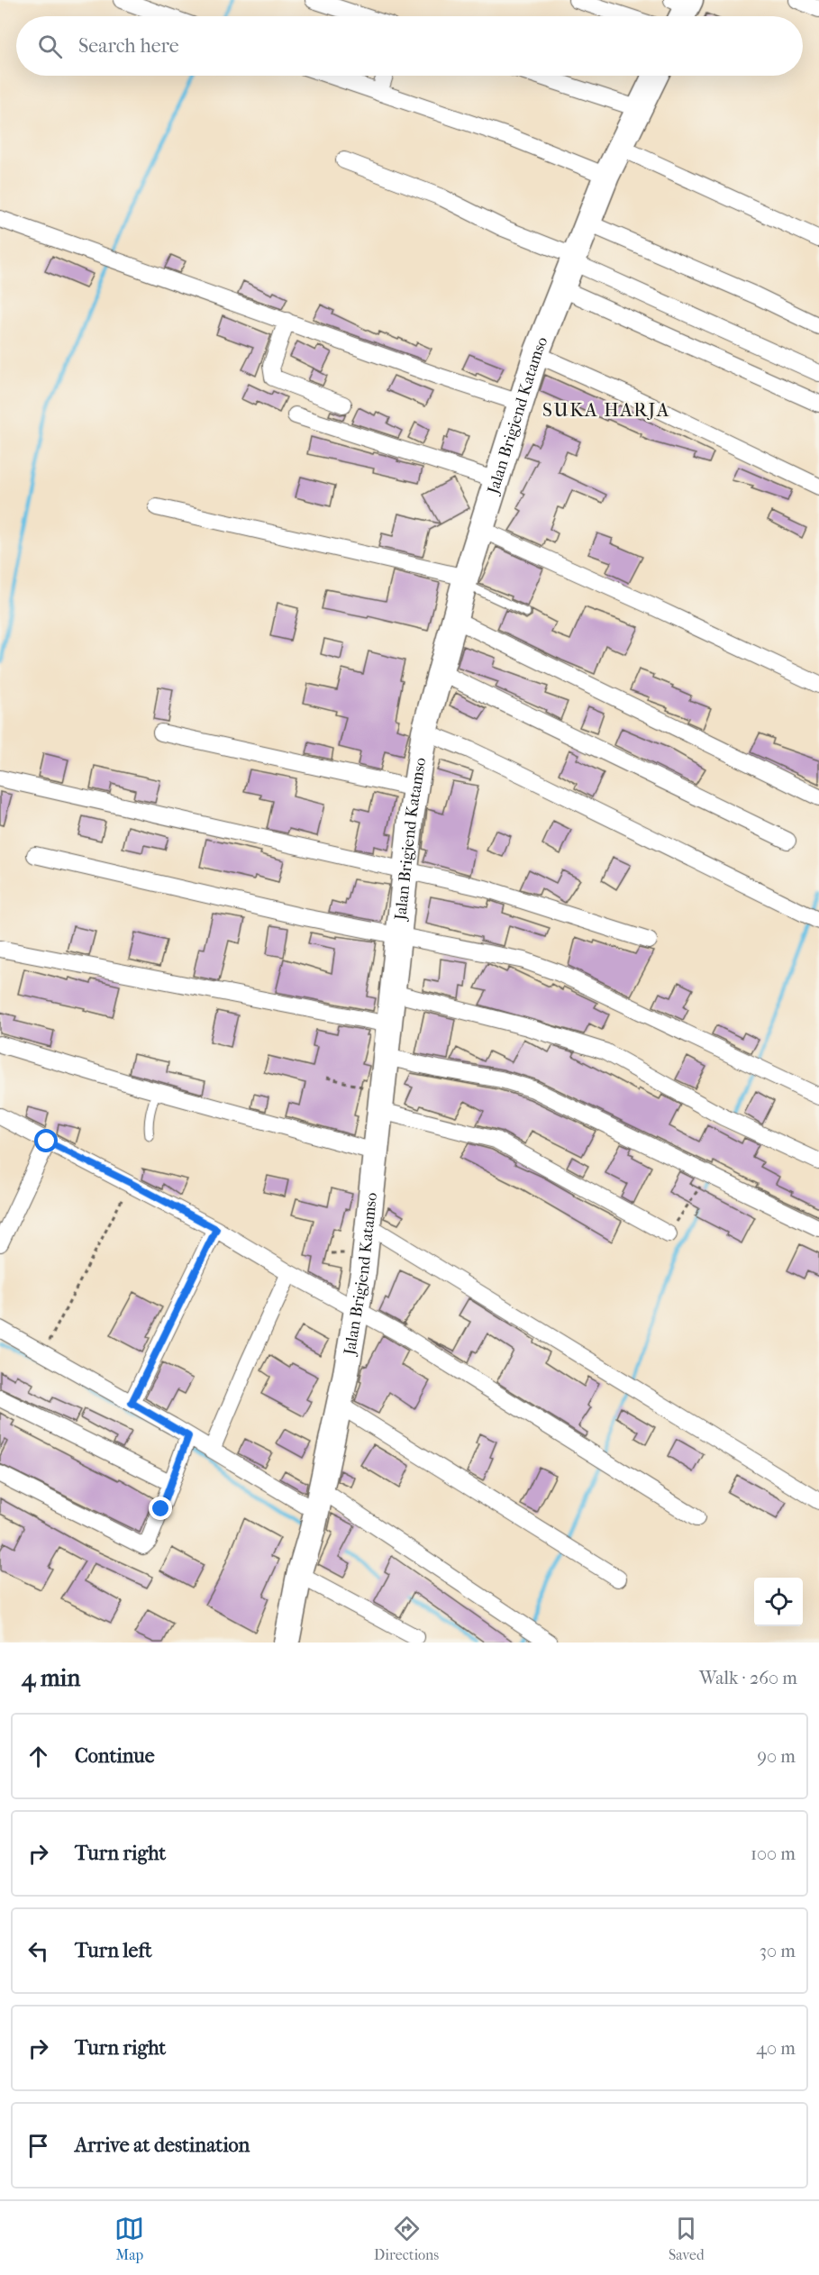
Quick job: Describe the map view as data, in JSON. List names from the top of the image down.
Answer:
{
  "streets": {
    "highway": ["Jalan Brigjend Katamso"]
  },
  "districts": ["SUKA HARJA"],
  "page": {
    "search": "Search here",
    "heading": ["4 min", "Walk · 260 m"],
    "list": [
      ["Continue", "90 m"],
      ["Turn right", "100 m"],
      ["Turn left", "30 m"],
      ["Turn right", "40 m"],
      "Arrive at destination"
    ],
    "nav": ["Map", "Directions", "Saved"]
  }
}
